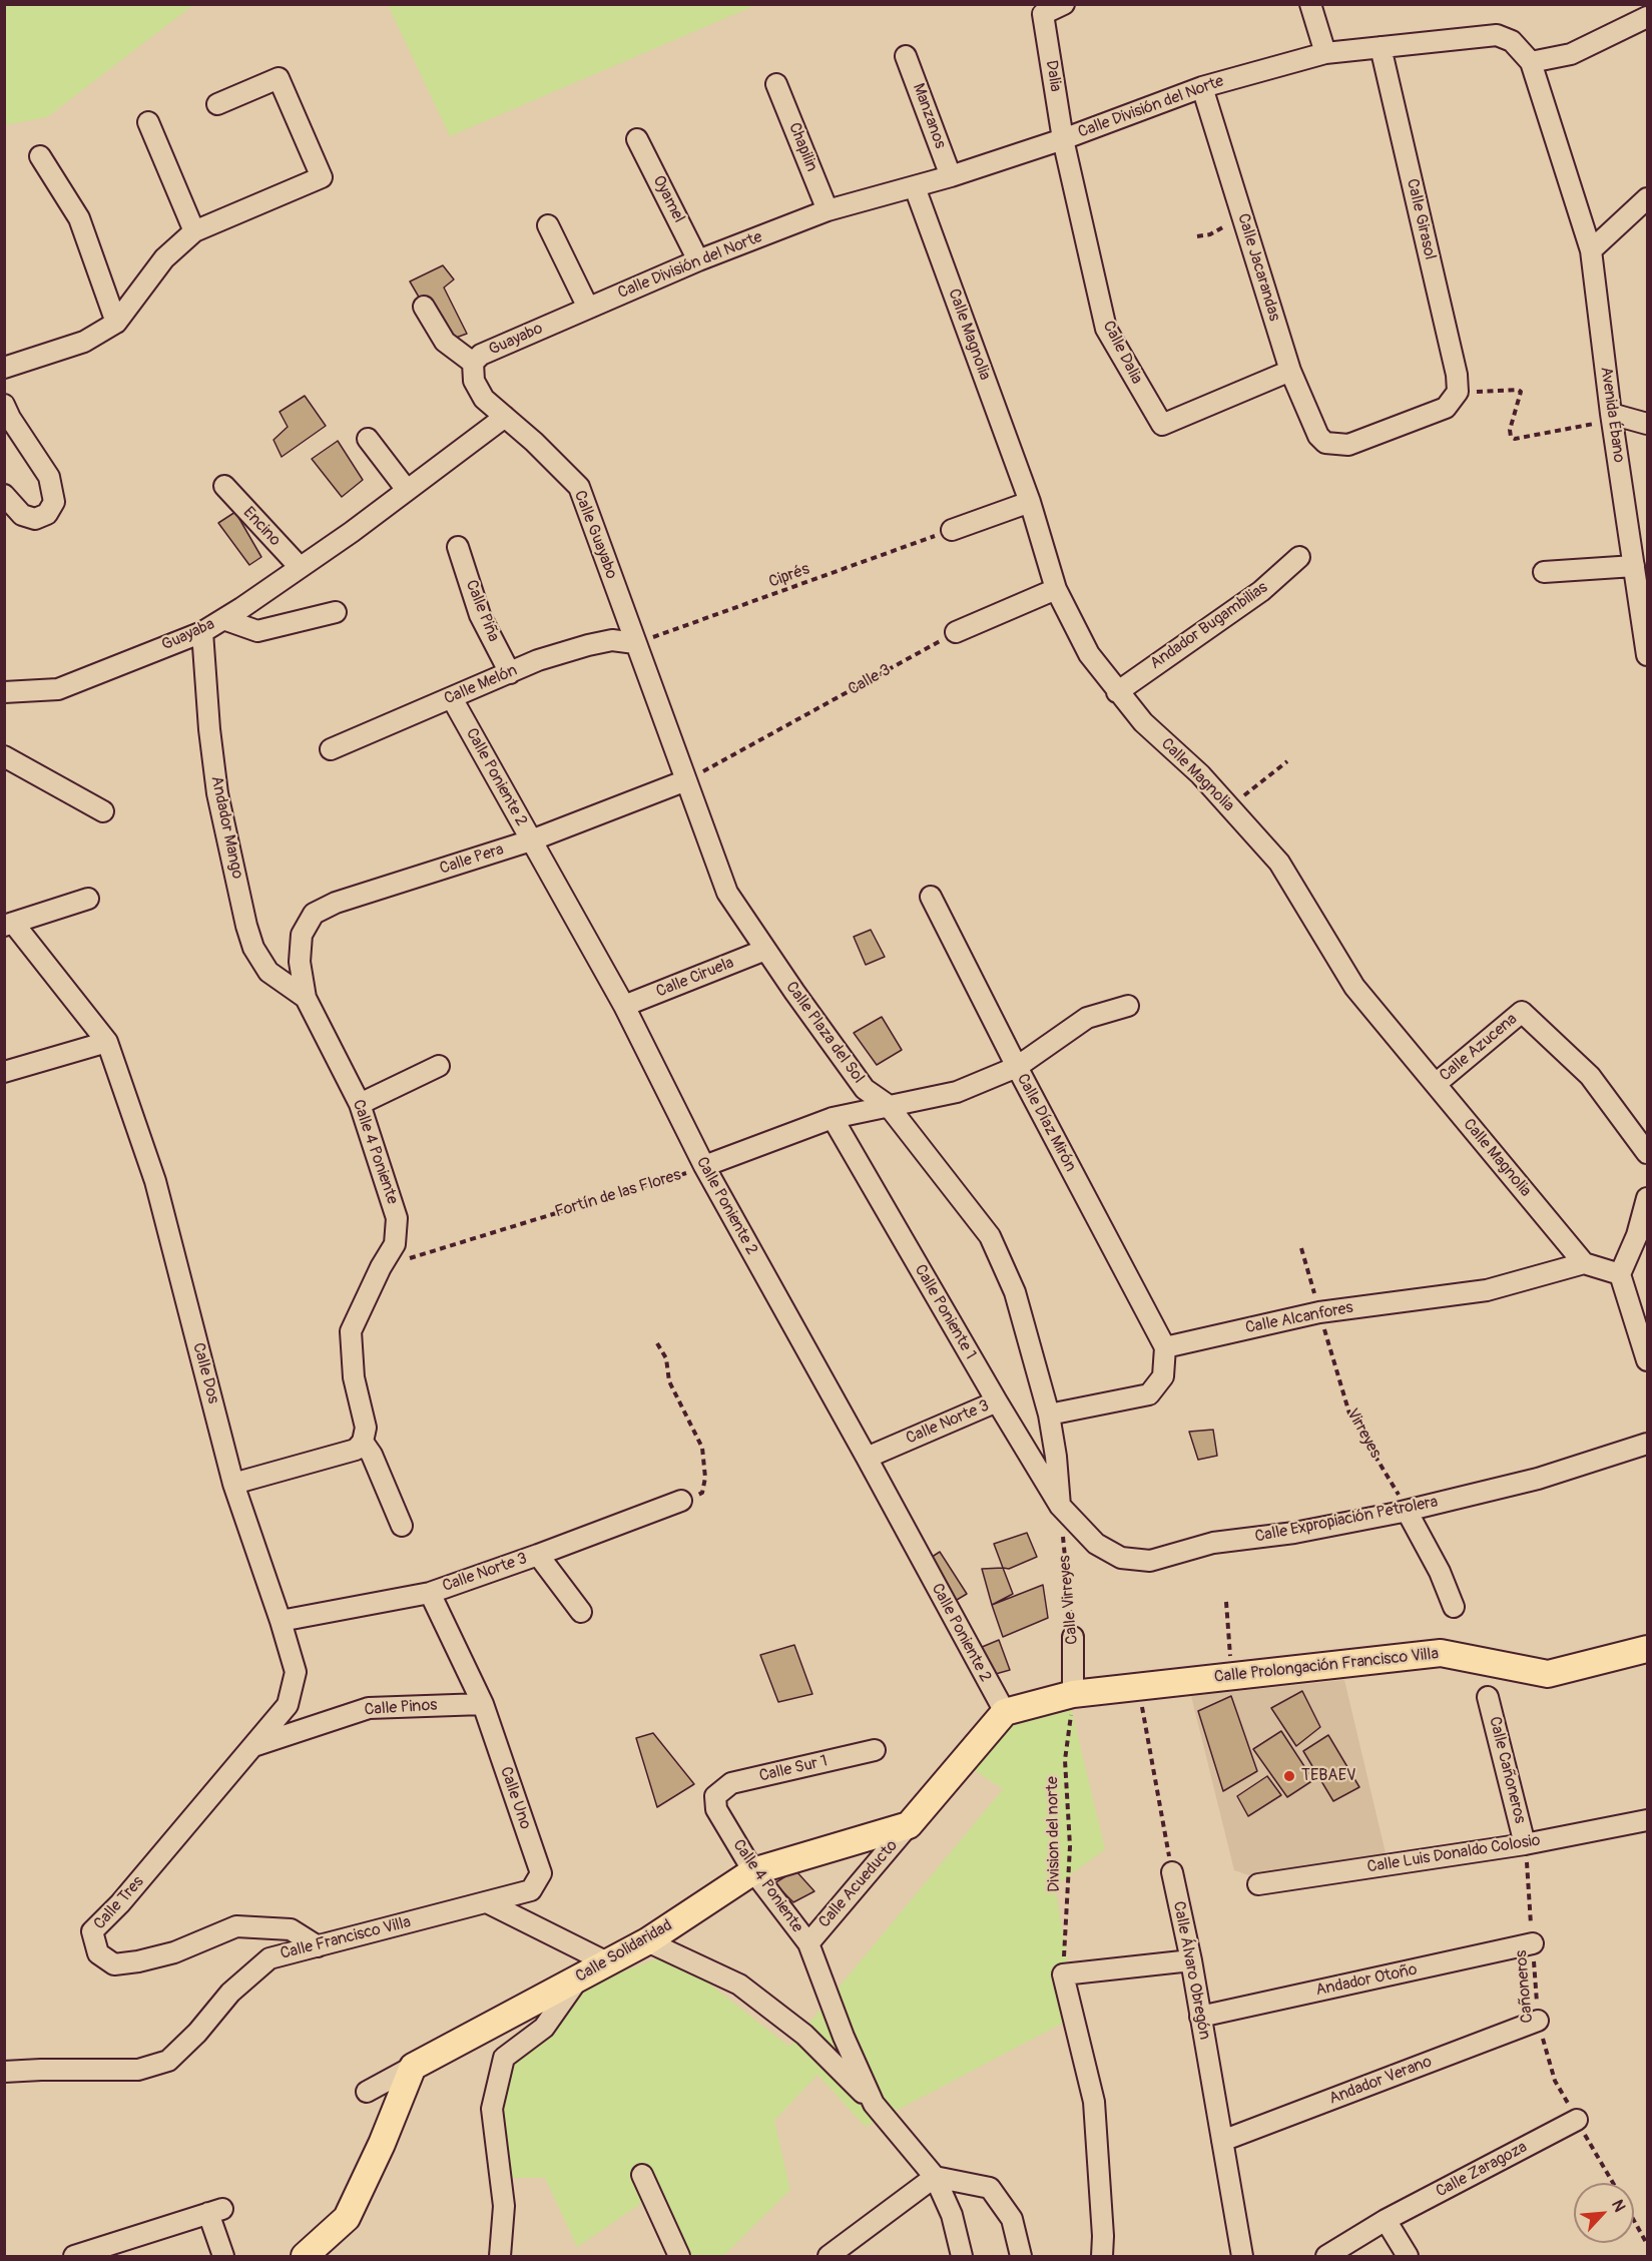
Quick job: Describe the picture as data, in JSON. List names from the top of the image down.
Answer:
{
  "streets": {
    "main road": ["Calle Prolongación Francisco Villa", "Calle Solidaridad"],
    "street": [
      "Dalia",
      "Calle División del Norte",
      "Manzanos",
      "Chapilin",
      "Oyamel",
      "Calle Girasol",
      "Calle Jacarandas",
      "Calle Magnolia",
      "Guayabo",
      "Calle Dalia",
      "Avenida Ébano",
      "Encino",
      "Calle Guayabo",
      "Calle Piña",
      "Andador Bugambilias",
      "Guayaba",
      "Calle Melón",
      "Calle Poniente 2",
      "Andador Mango",
      "Calle Pera",
      "Calle Ciruela",
      "Calle Plaza del Sol",
      "Calle Azucena",
      "Calle Díaz Mirón",
      "Calle 4 Poniente",
      "Calle Poniente 1",
      "Calle Alcanfores",
      "Calle Dos",
      "Calle Norte 3",
      "Calle Expropiación Petrolera",
      "Calle Virreyes",
      "Calle Pinos",
      "Calle Sur 1",
      "Calle Cañoneros",
      "Calle Uno",
      "Calle Luis Donaldo Colosio",
      "Calle Acueducto",
      "Calle Tres",
      "Calle Francisco Villa",
      "Calle Álvaro Obregón",
      "Andador Otoño",
      "Andador Verano",
      "Calle Zaragoza"
    ],
    "path": [
      "Ciprés",
      "Calle 3",
      "Fortín de las Flores",
      "Virreyes",
      "Division del norte",
      "Cañoneros"
    ]
  },
  "crossings": [
    ["Dalia", "Calle División del Norte"],
    ["Dalia", "Calle Dalia"],
    ["Calle División del Norte", "Manzanos"],
    ["Calle División del Norte", "Chapilin"],
    ["Calle División del Norte", "Oyamel"],
    ["Calle División del Norte", "Calle Girasol"],
    ["Calle División del Norte", "Calle Jacarandas"],
    ["Calle División del Norte", "Calle Magnolia"],
    ["Calle División del Norte", "Guayabo"],
    ["Calle División del Norte", "Calle Dalia"],
    ["Calle División del Norte", "Avenida Ébano"],
    ["Calle Girasol", "Calle Jacarandas"],
    ["Calle Jacarandas", "Calle Dalia"],
    ["Calle Magnolia", "Andador Bugambilias"],
    ["Calle Magnolia", "Calle Azucena"],
    ["Calle Magnolia", "Calle Alcanfores"],
    ["Guayabo", "Calle Guayabo"],
    ["Guayabo", "Guayaba"],
    ["Encino", "Guayaba"],
    ["Calle Guayabo", "Ciprés"],
    ["Calle Guayabo", "Guayaba"],
    ["Calle Guayabo", "Calle Melón"],
    ["Calle Guayabo", "Calle Plaza del Sol"],
    ["Ciprés", "Calle Melón"],
    ["Ciprés", "Calle Plaza del Sol"],
    ["Calle Piña", "Calle Melón"],
    ["Guayaba", "Andador Mango"],
    ["Calle 3", "Calle Pera"],
    ["Calle 3", "Calle Plaza del Sol"],
    ["Calle Melón", "Calle Poniente 2"],
    ["Calle Melón", "Calle Plaza del Sol"],
    ["Calle Poniente 2", "Calle Pera"],
    ["Calle Poniente 2", "Calle Ciruela"],
    ["Calle Poniente 2", "Fortín de las Flores"],
    ["Calle Poniente 2", "Calle Norte 3"],
    ["Calle Poniente 2", "Calle Prolongación Francisco Villa"],
    ["Andador Mango", "Calle 4 Poniente"],
    ["Calle Pera", "Calle Plaza del Sol"],
    ["Calle Pera", "Calle 4 Poniente"],
    ["Calle Ciruela", "Calle Plaza del Sol"],
    ["Calle Plaza del Sol", "Calle Poniente 1"],
    ["Calle Plaza del Sol", "Calle Expropiación Petrolera"],
    ["Calle Plaza del Sol", "Calle Virreyes"],
    ["Calle Díaz Mirón", "Calle Alcanfores"],
    ["Calle 4 Poniente", "Fortín de las Flores"],
    ["Calle 4 Poniente", "Calle Sur 1"],
    ["Calle 4 Poniente", "Calle Acueducto"],
    ["Calle 4 Poniente", "Calle Solidaridad"],
    ["Calle Poniente 1", "Calle Norte 3"],
    ["Calle Poniente 1", "Calle Expropiación Petrolera"],
    ["Calle Poniente 1", "Calle Virreyes"],
    ["Calle Alcanfores", "Virreyes"],
    ["Calle Dos", "Calle Norte 3"],
    ["Calle Dos", "Calle Tres"],
    ["Calle Norte 3", "Calle Uno"],
    ["Virreyes", "Calle Expropiación Petrolera"],
    ["Calle Expropiación Petrolera", "Calle Virreyes"],
    ["Calle Virreyes", "Calle Prolongación Francisco Villa"],
    ["Calle Virreyes", "Division del norte"],
    ["Calle Prolongación Francisco Villa", "Division del norte"],
    ["Calle Pinos", "Calle Uno"],
    ["Calle Pinos", "Calle Tres"],
    ["Calle Cañoneros", "Calle Luis Donaldo Colosio"],
    ["Calle Cañoneros", "Cañoneros"],
    ["Calle Uno", "Calle Francisco Villa"],
    ["Calle Luis Donaldo Colosio", "Cañoneros"],
    ["Calle Acueducto", "Calle Solidaridad"],
    ["Calle Tres", "Calle Francisco Villa"],
    ["Calle Álvaro Obregón", "Andador Otoño"],
    ["Calle Álvaro Obregón", "Andador Verano"],
    ["Andador Otoño", "Cañoneros"],
    ["Cañoneros", "Andador Verano"],
    ["Cañoneros", "Calle Zaragoza"]
  ],
  "places": ["TEBAEV"],
  "north": "top right"
}
